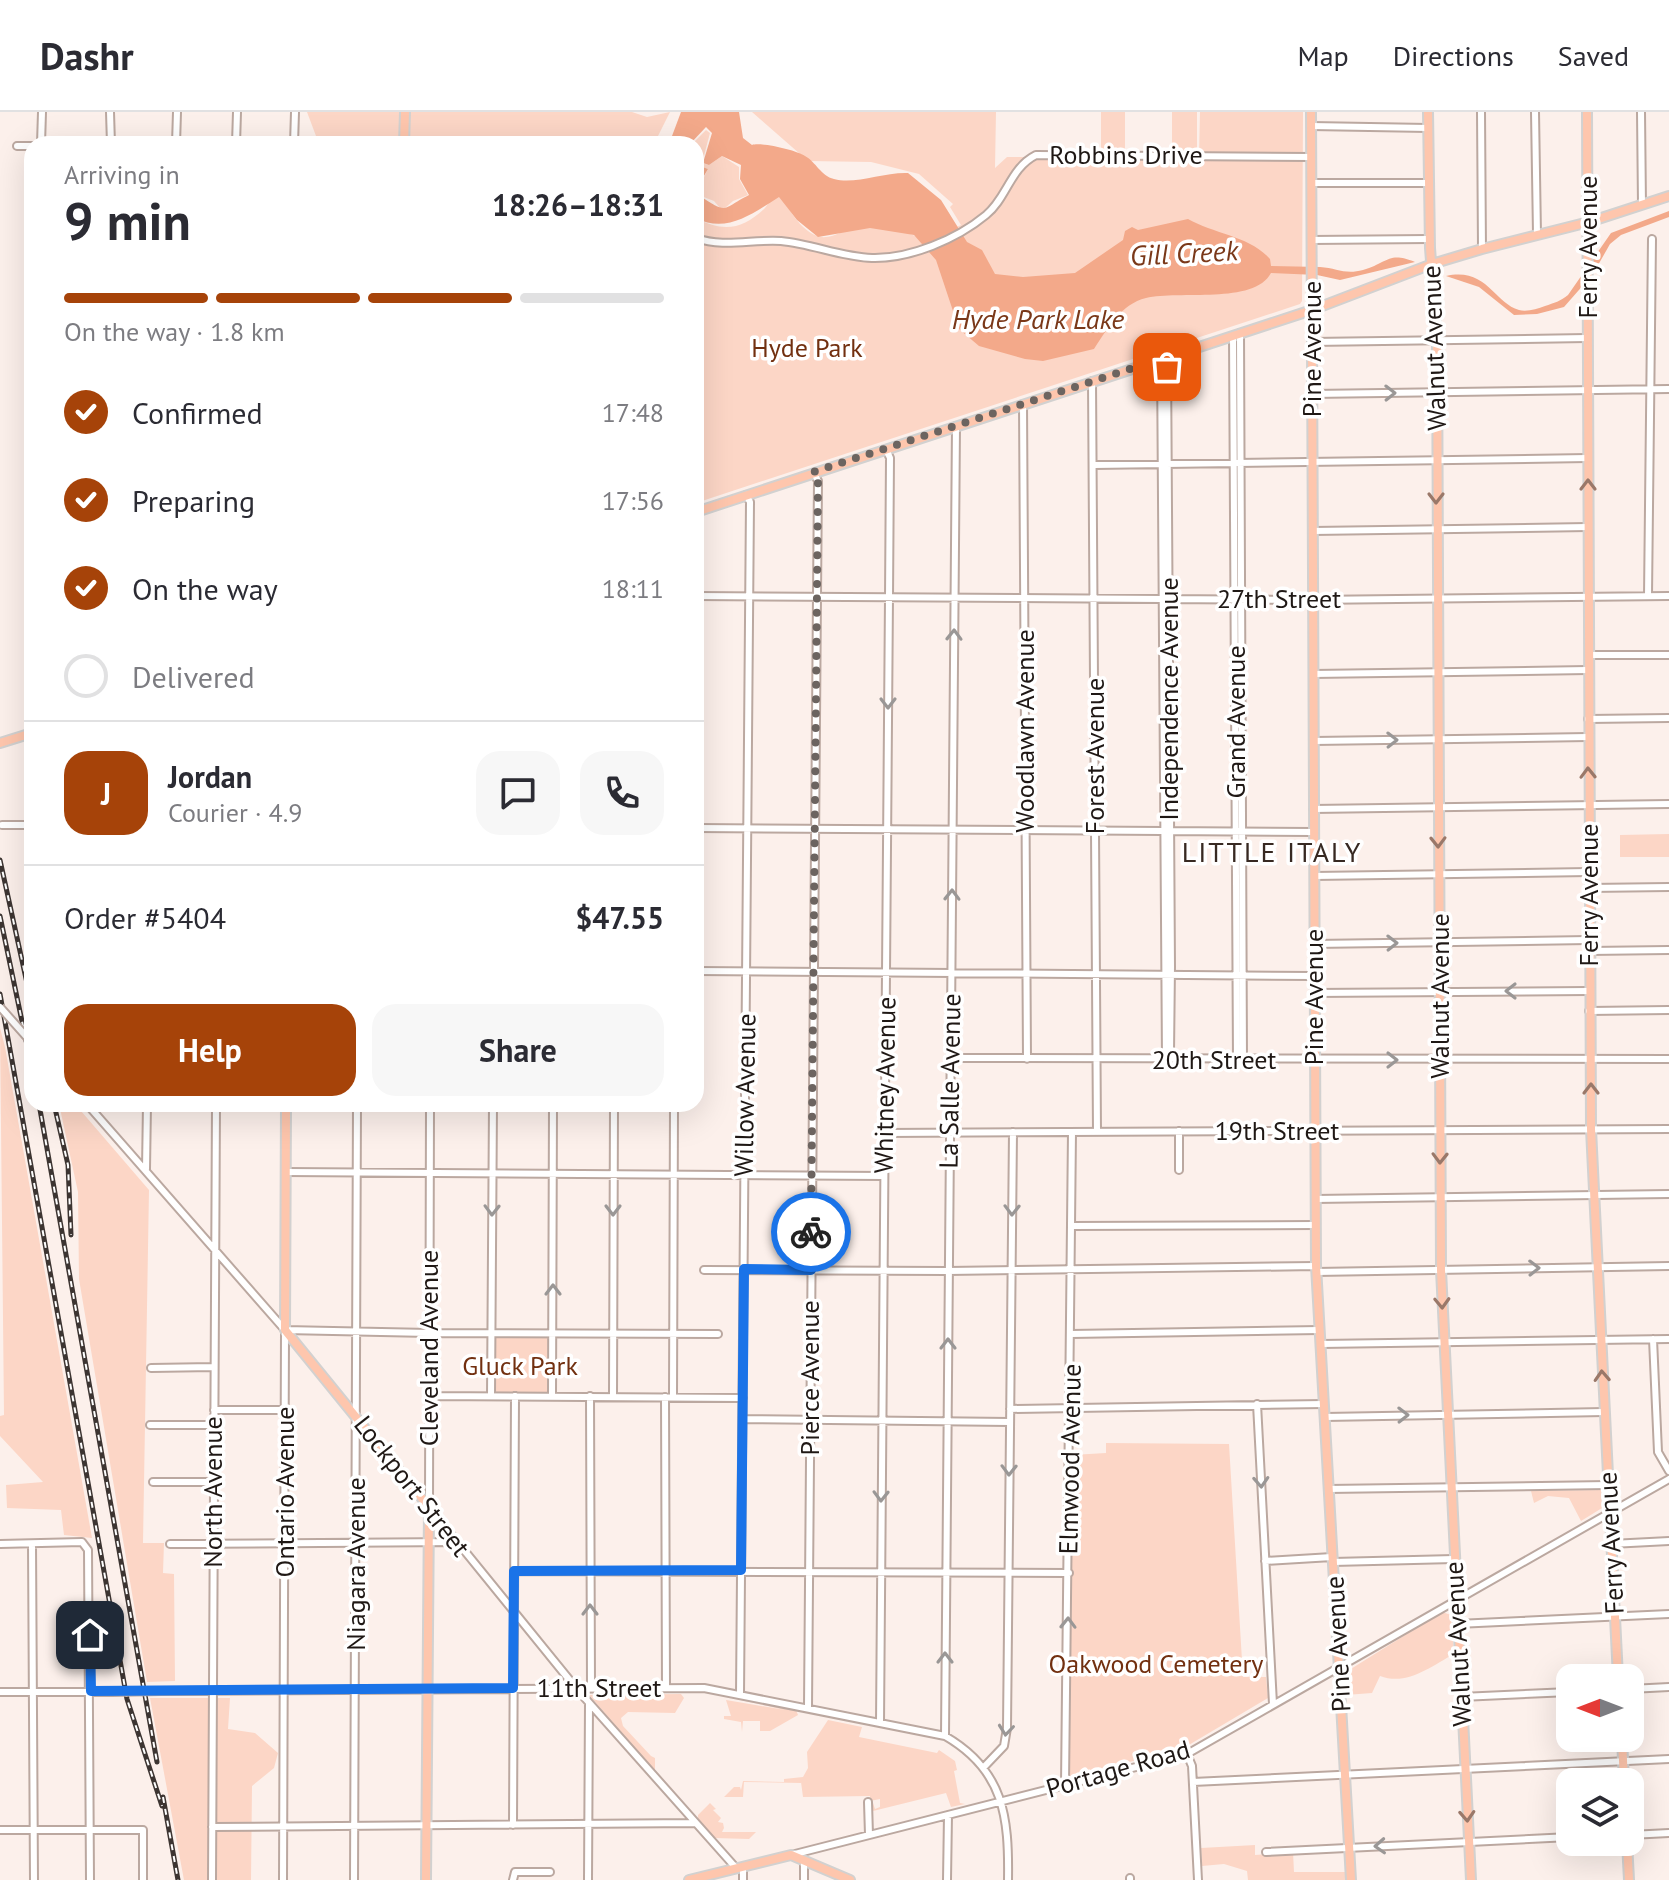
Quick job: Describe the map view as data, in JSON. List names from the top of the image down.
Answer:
{
  "streets": {
    "main road": [
      "Ferry Avenue",
      "Walnut Avenue",
      "Pine Avenue",
      "Cleveland Avenue",
      "Lockport Street",
      "Ontario Avenue"
    ],
    "street": [
      "Robbins Drive",
      "27th Street",
      "Independence Avenue",
      "Woodlawn Avenue",
      "Forest Avenue",
      "20th Street",
      "La Salle Avenue",
      "Whitney Avenue",
      "Willow Avenue",
      "19th Street",
      "Pierce Avenue",
      "Elmwood Avenue",
      "North Avenue",
      "Niagara Avenue",
      "11th Street",
      "Portage Road"
    ]
  },
  "crossings": [
    ["Robbins Drive", "Pine Avenue"],
    ["Ferry Avenue", "27th Street"],
    ["Ferry Avenue", "20th Street"],
    ["Ferry Avenue", "19th Street"],
    ["Ferry Avenue", "Portage Road"],
    ["Walnut Avenue", "27th Street"],
    ["Walnut Avenue", "20th Street"],
    ["Walnut Avenue", "19th Street"],
    ["Walnut Avenue", "Portage Road"],
    ["Pine Avenue", "27th Street"],
    ["Pine Avenue", "20th Street"],
    ["Pine Avenue", "19th Street"],
    ["Pine Avenue", "Portage Road"],
    ["27th Street", "Independence Avenue"],
    ["27th Street", "Woodlawn Avenue"],
    ["27th Street", "Forest Avenue"],
    ["27th Street", "La Salle Avenue"],
    ["27th Street", "Whitney Avenue"],
    ["27th Street", "Willow Avenue"],
    ["27th Street", "Pierce Avenue"],
    ["Independence Avenue", "20th Street"],
    ["Woodlawn Avenue", "20th Street"],
    ["Forest Avenue", "20th Street"],
    ["Forest Avenue", "19th Street"],
    ["20th Street", "La Salle Avenue"],
    ["La Salle Avenue", "19th Street"],
    ["La Salle Avenue", "11th Street"],
    ["Whitney Avenue", "19th Street"],
    ["Whitney Avenue", "11th Street"],
    ["Willow Avenue", "11th Street"],
    ["19th Street", "Elmwood Avenue"],
    ["Cleveland Avenue", "Lockport Street"],
    ["Cleveland Avenue", "11th Street"],
    ["Pierce Avenue", "11th Street"],
    ["Elmwood Avenue", "Portage Road"],
    ["Lockport Street", "North Avenue"],
    ["Lockport Street", "Ontario Avenue"],
    ["Lockport Street", "Niagara Avenue"],
    ["Lockport Street", "11th Street"],
    ["North Avenue", "11th Street"],
    ["Ontario Avenue", "11th Street"],
    ["Niagara Avenue", "11th Street"],
    ["11th Street", "Portage Road"]
  ],
  "one_way": ["La Salle Avenue"],
  "districts": ["LITTLE ITALY"],
  "water": ["Gill Creek", "Hyde Park Lake"],
  "parks": ["Hyde Park", "Gluck Park", "Oakwood Cemetery"],
  "north": "left",
  "page": {
    "header": "Dashr",
    "nav": ["Map", "Directions", "Saved"],
    "heading": ["9 min", "Arriving in", "18:26–18:31"],
    "panel": [
      "Jordan",
      "Courier · 4.9",
      "Order #5404",
      "$47.55"
    ],
    "bar": "On the way · 1.8 km",
    "list": [
      ["Confirmed", "17:48"],
      ["Preparing", "17:56"],
      ["On the way", "18:11"],
      "Delivered"
    ],
    "round": "J",
    "buttons": ["Help", "Share"]
  }
}
